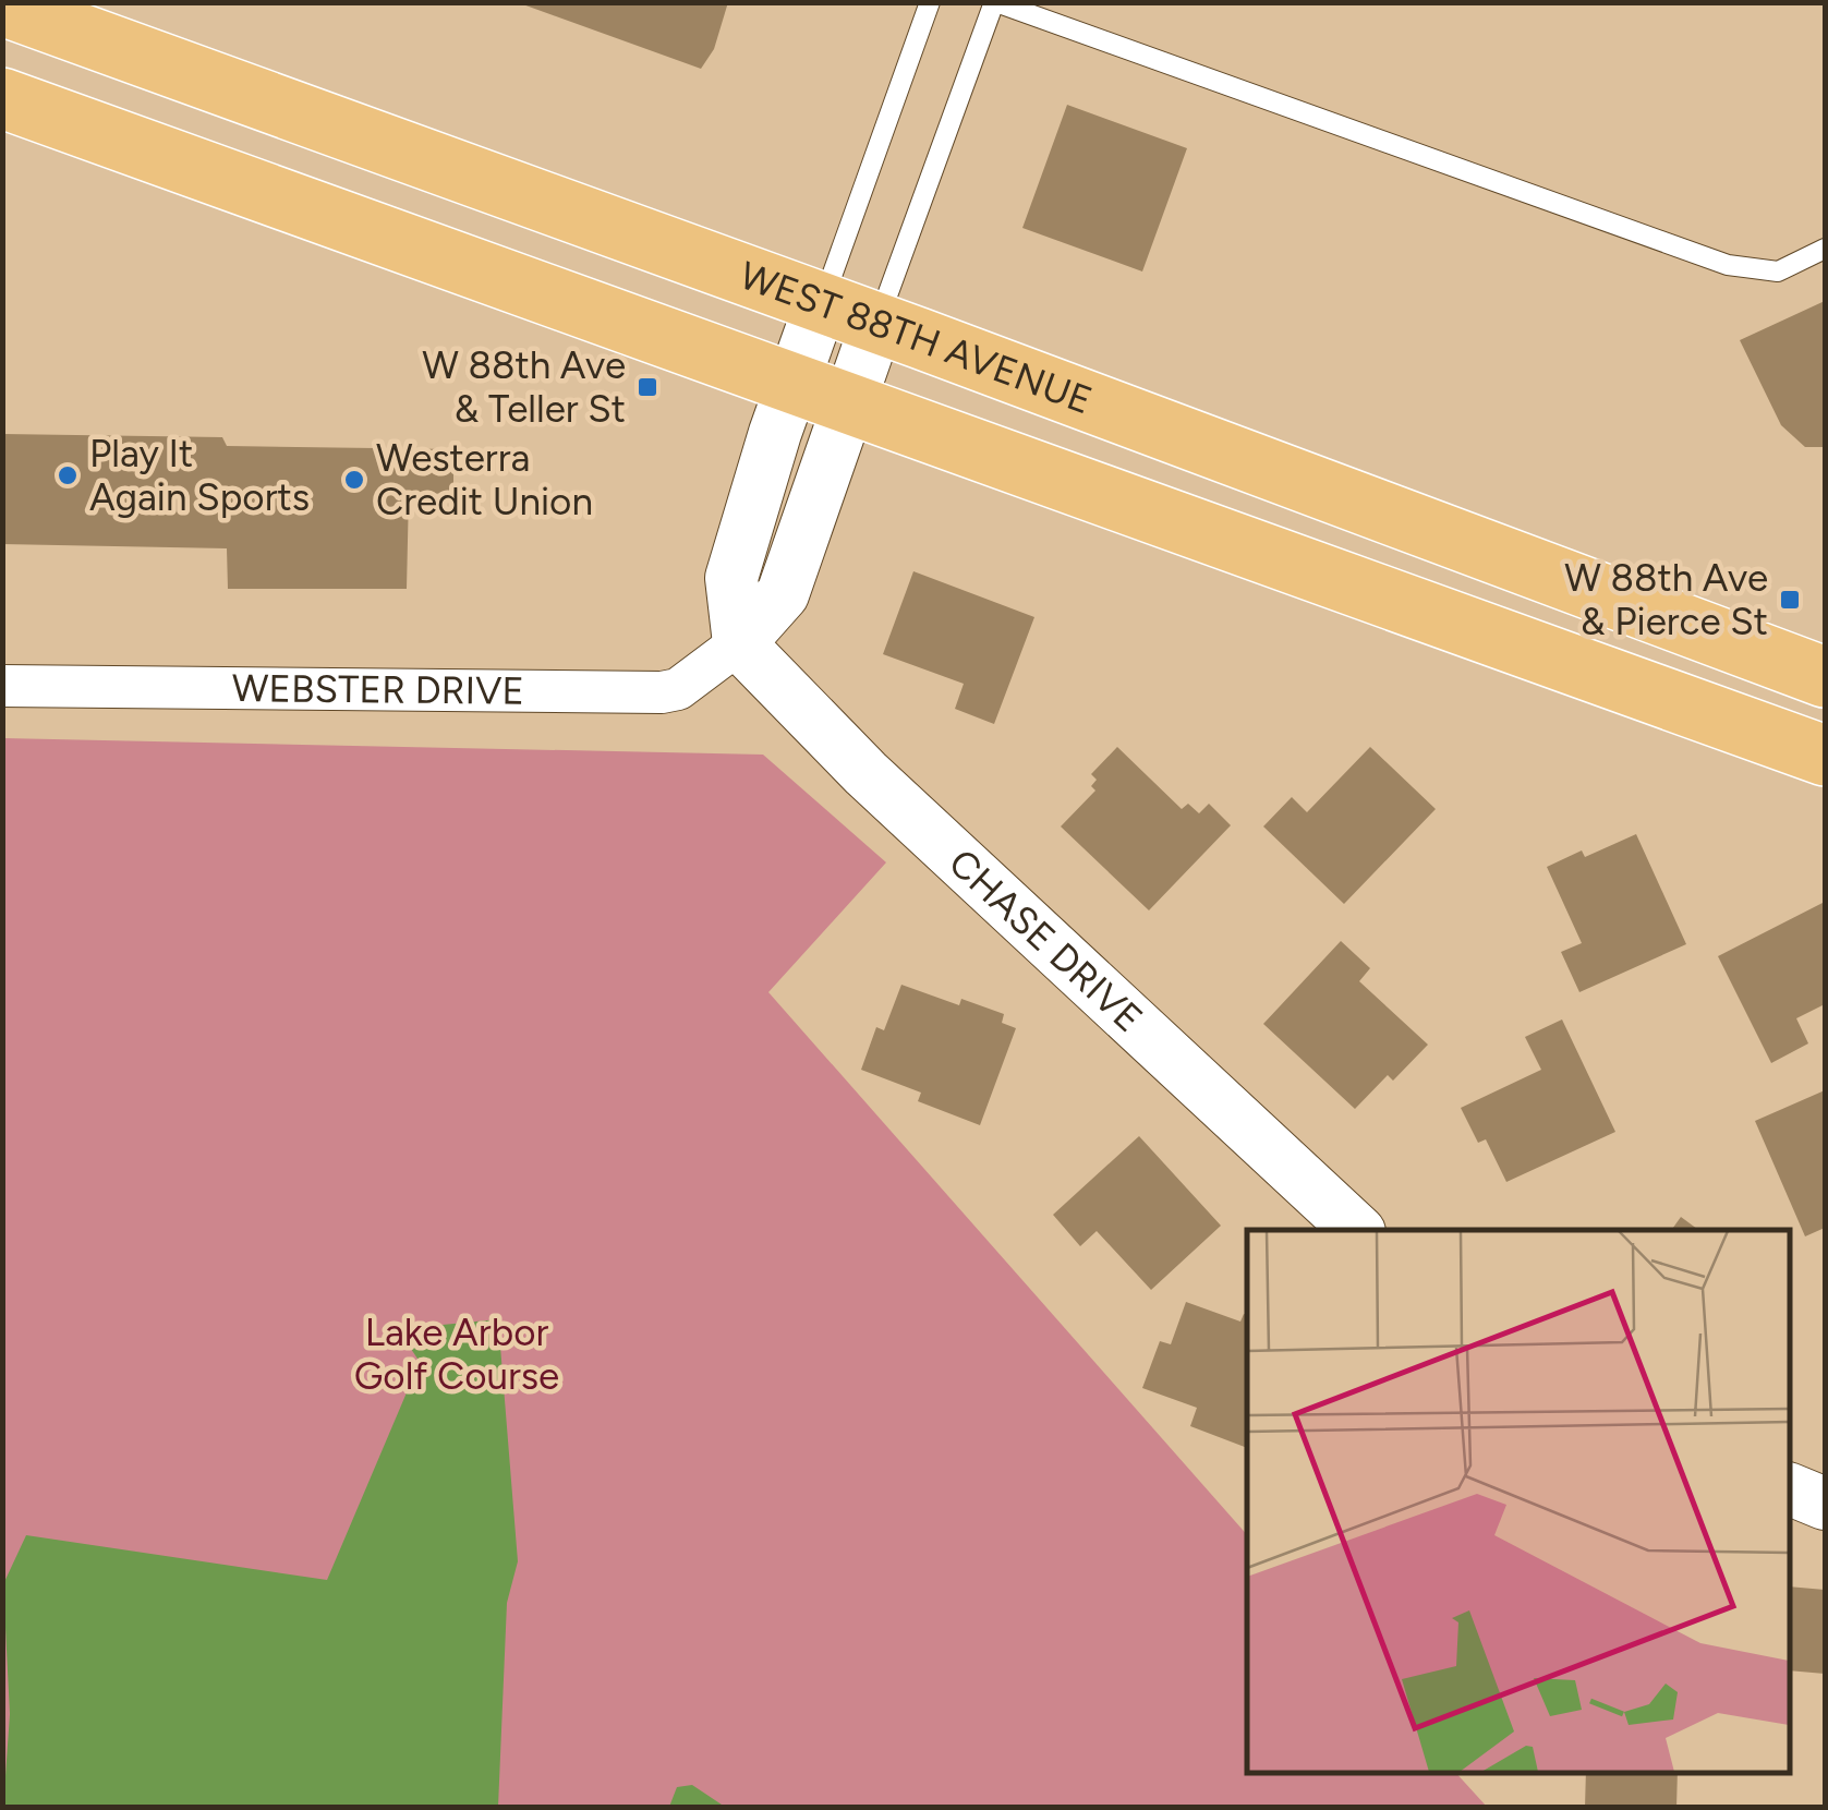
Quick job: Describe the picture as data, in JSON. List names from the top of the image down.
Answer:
{
  "streets": {
    "main road": ["WEST 88TH AVENUE"],
    "street": ["WEBSTER DRIVE", "CHASE DRIVE"]
  },
  "crossings": [
    ["WEBSTER DRIVE", "CHASE DRIVE"]
  ],
  "parks": ["Lake Arbor Golf Course"],
  "places": {
    "transit": ["W 88th Ave & Teller St", "W 88th Ave & Pierce St"],
    "other": ["Play It Again Sports", "Westerra Credit Union"]
  }
}
